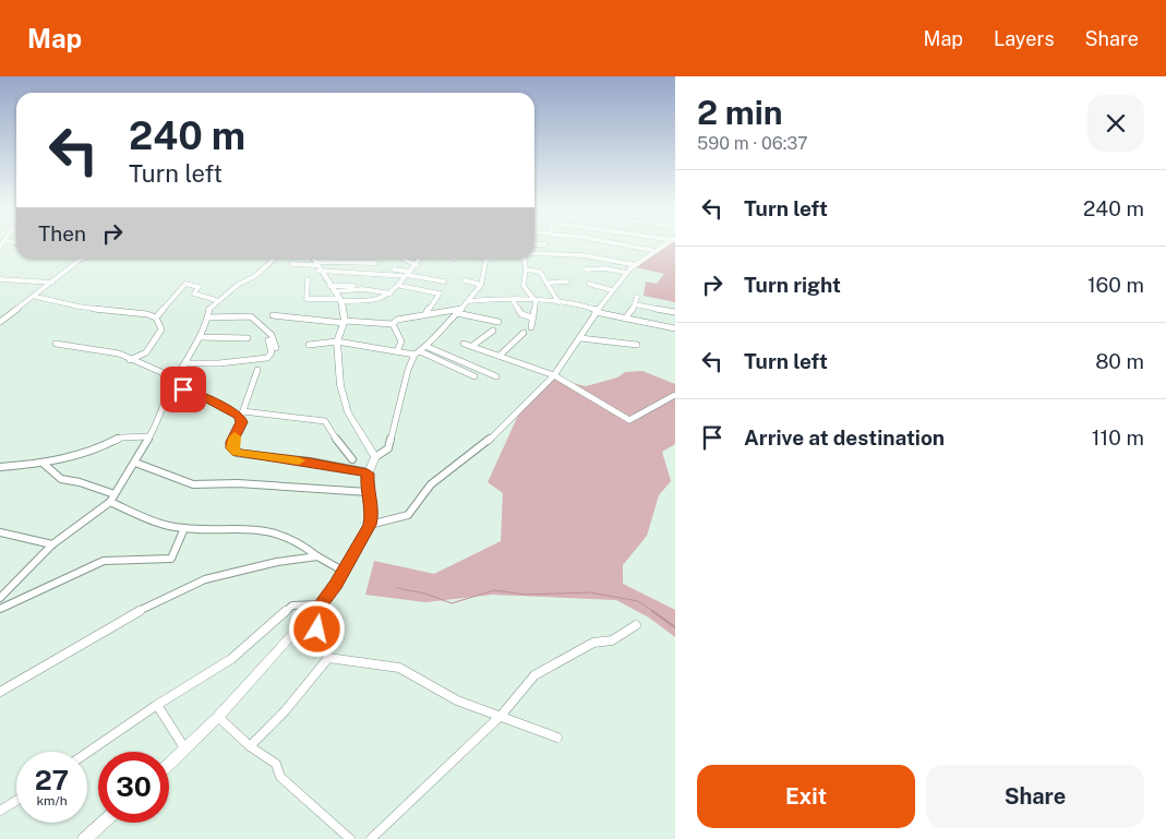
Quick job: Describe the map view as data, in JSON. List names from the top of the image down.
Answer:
{
  "page": {
    "header": "Map",
    "nav": ["Map", "Layers", "Share"],
    "heading": ["2 min", "590 m · 06:37"],
    "turn": ["240 m", "Turn left"],
    "list": [
      {
        "name": "Turn left",
        "value": "240 m"
      },
      {
        "name": "Turn right",
        "value": "160 m"
      },
      {
        "name": "Turn left",
        "value": "80 m"
      },
      {
        "name": "Arrive at destination",
        "value": "110 m"
      }
    ],
    "then": "Then",
    "speed": "27 km/h",
    "limit": "30",
    "buttons": ["Exit", "Share"]
  }
}
